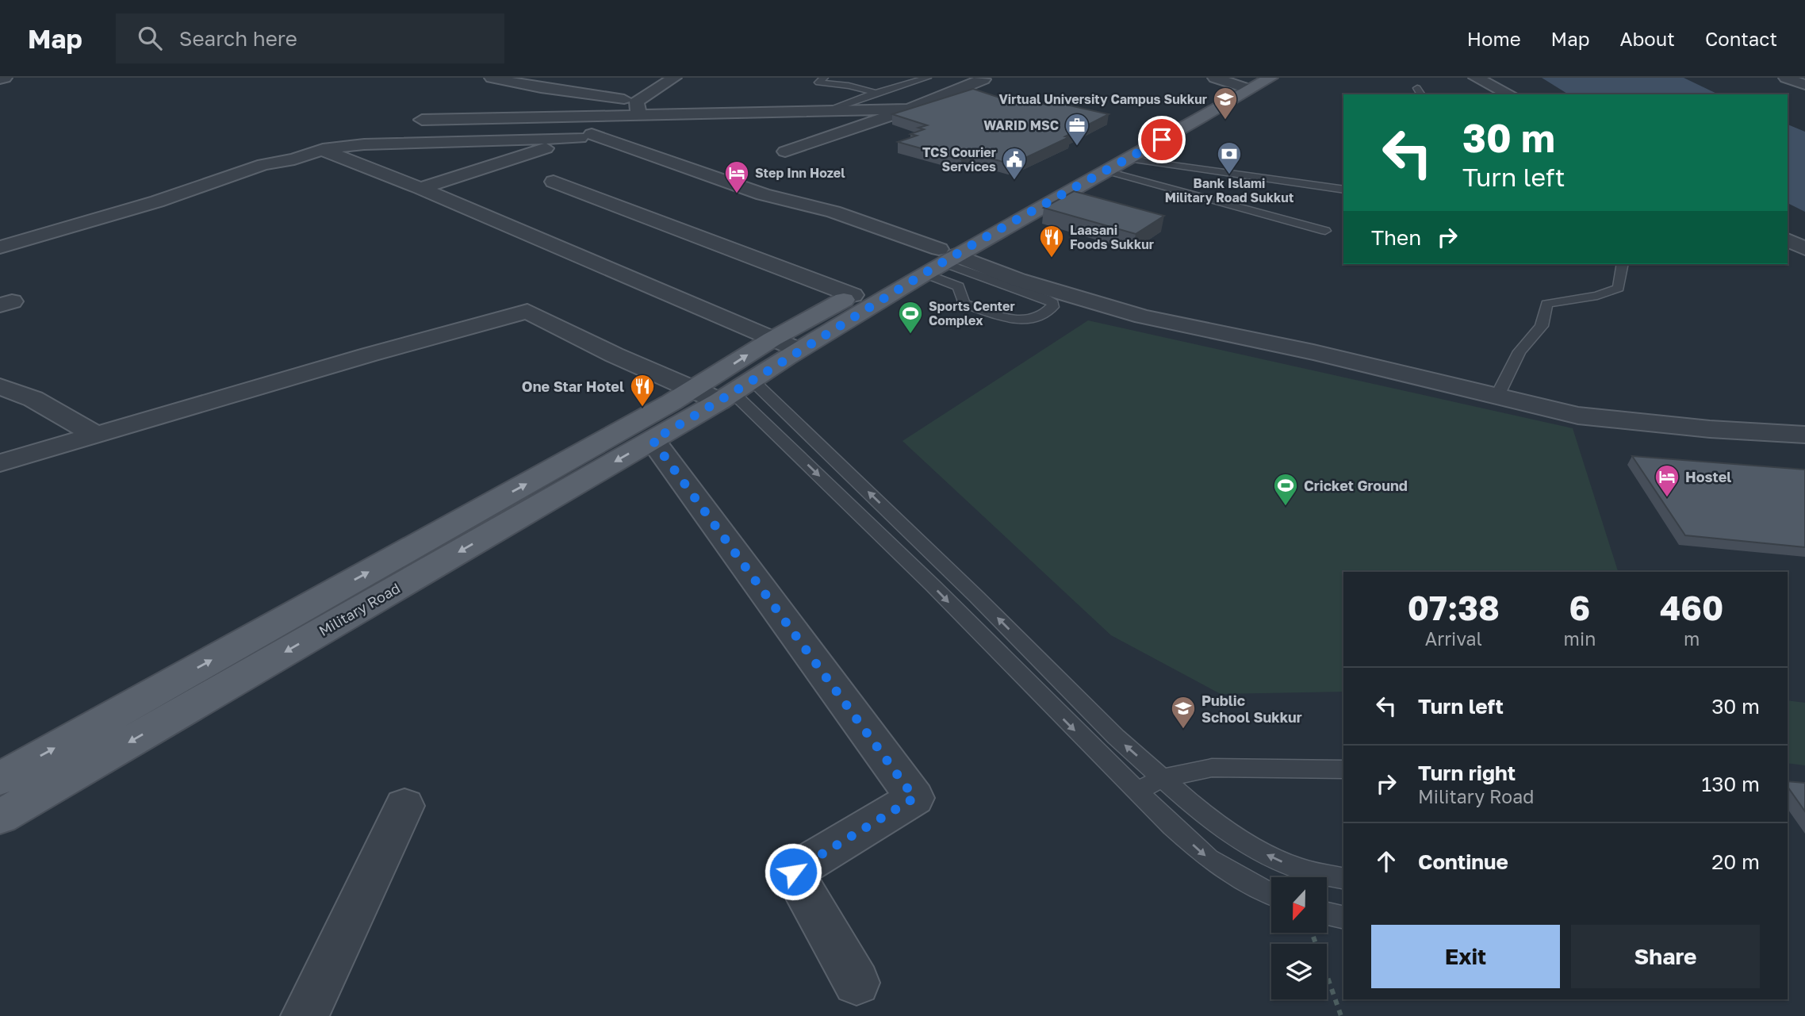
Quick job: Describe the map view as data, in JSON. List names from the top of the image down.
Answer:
{
  "streets": {
    "main road": ["Military Road"]
  },
  "places": {
    "school or university": ["Virtual University Campus Sukkur", "Public School Sukkur"],
    "office": ["WARID MSC"],
    "bank": ["Bank Islami Military Road Sukkut"],
    "public building": ["TCS Courier Services"],
    "hotel": ["Step Inn Hozel", "Hostel"],
    "restaurant": ["Laasani Foods Sukkur", "One Star Hotel"],
    "sports": ["Sports Center Complex", "Cricket Ground"]
  },
  "north": "bottom",
  "page": {
    "header": "Map",
    "search": "Search here",
    "nav": [
      "Home",
      "Map",
      "About",
      "Contact"
    ],
    "turn": ["30 m", "Turn left"],
    "then": "Then",
    "eta": [
      "07:38",
      "Arrival",
      "6",
      "min",
      "460",
      "m"
    ],
    "list": [
      {
        "name": "Turn left",
        "value": "30 m"
      },
      {
        "name": "Turn right",
        "note": "Military Road",
        "value": "130 m"
      },
      {
        "name": "Continue",
        "value": "20 m"
      }
    ],
    "buttons": ["Exit", "Share"]
  }
}
